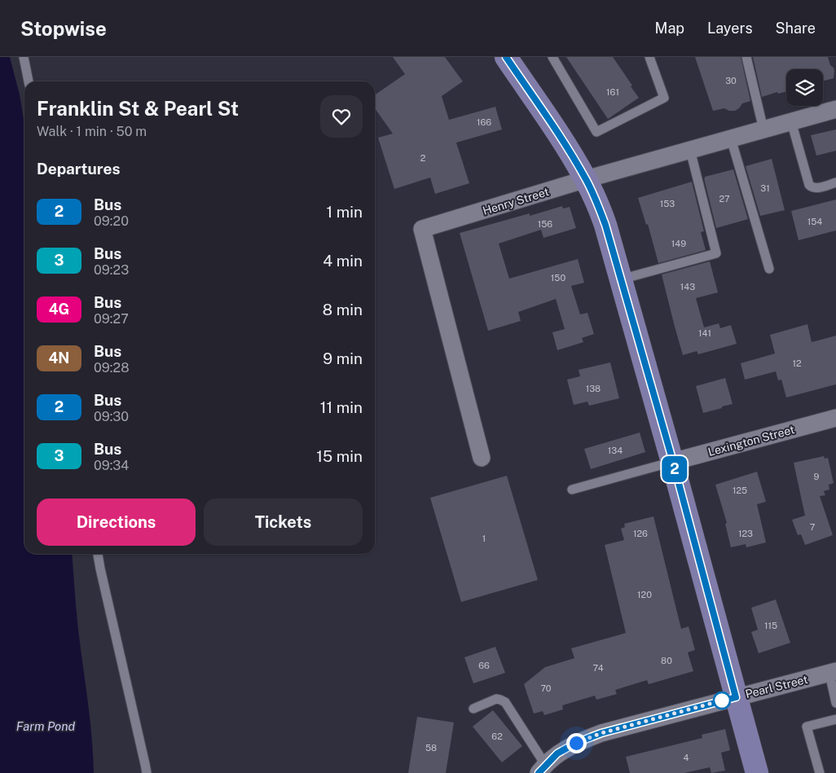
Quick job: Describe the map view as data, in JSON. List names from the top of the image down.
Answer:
{
  "streets": {
    "street": ["Henry Street", "Lexington Street", "Pearl Street"]
  },
  "water": ["Farm Pond"],
  "lines": ["bus line 2"],
  "house_numbers": [
    "30",
    "161",
    "166",
    "2",
    "31",
    "27",
    "153",
    "154",
    "156",
    "149",
    "150",
    "143",
    "141",
    "12",
    "138",
    "134",
    "9",
    "125",
    "7",
    "126",
    "123",
    "1",
    "120",
    "115",
    "80",
    "66",
    "74",
    "70",
    "62",
    "58",
    "4"
  ],
  "page": {
    "header": "Stopwise",
    "nav": ["Map", "Layers", "Share"],
    "on_map": "2",
    "heading": [
      ["Franklin St & Pearl St", "Walk · 1 min · 50 m"],
      "Departures"
    ],
    "list": [
      {
        "mark": "2",
        "name": "Bus",
        "note": "09:20",
        "value": "1 min"
      },
      {
        "mark": "3",
        "name": "Bus",
        "note": "09:23",
        "value": "4 min"
      },
      {
        "mark": "4G",
        "name": "Bus",
        "note": "09:27",
        "value": "8 min"
      },
      {
        "mark": "4N",
        "name": "Bus",
        "note": "09:28",
        "value": "9 min"
      },
      {
        "mark": "2",
        "name": "Bus",
        "note": "09:30",
        "value": "11 min"
      },
      {
        "mark": "3",
        "name": "Bus",
        "note": "09:34",
        "value": "15 min"
      }
    ],
    "buttons": ["Directions", "Tickets"]
  }
}
